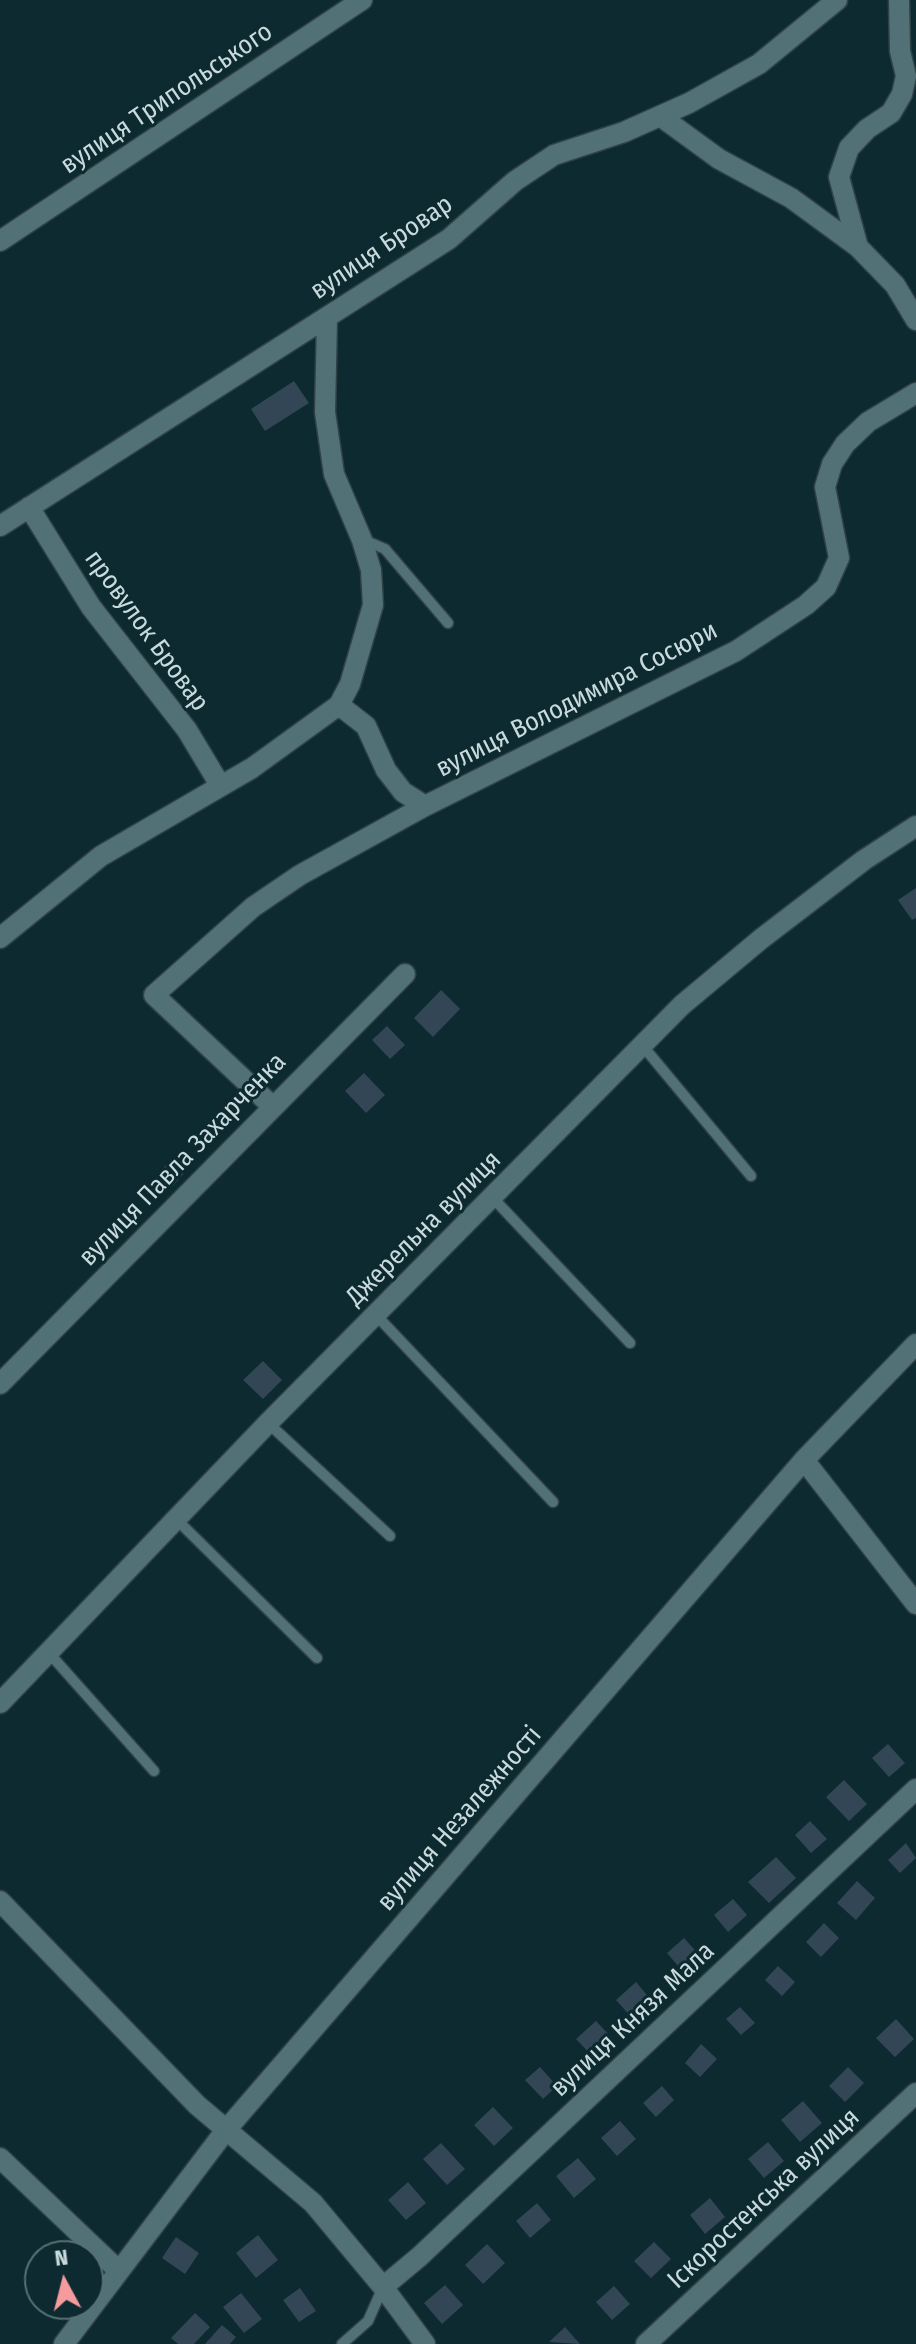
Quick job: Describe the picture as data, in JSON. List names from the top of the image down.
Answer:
{
  "streets": {
    "street": [
      "вулиця Трипольського",
      "вулиця Бровар",
      "провулок Бровар",
      "вулиця Володимира Сосюри",
      "вулиця Павла Захарченка",
      "Джерельна вулиця",
      "вулиця Незалежності",
      "вулиця Князя Мала",
      "Іскоростенська вулиця"
    ]
  },
  "crossings": [
    ["вулиця Бровар", "провулок Бровар"],
    ["вулиця Володимира Сосюри", "вулиця Павла Захарченка"]
  ],
  "north": "top"
}
